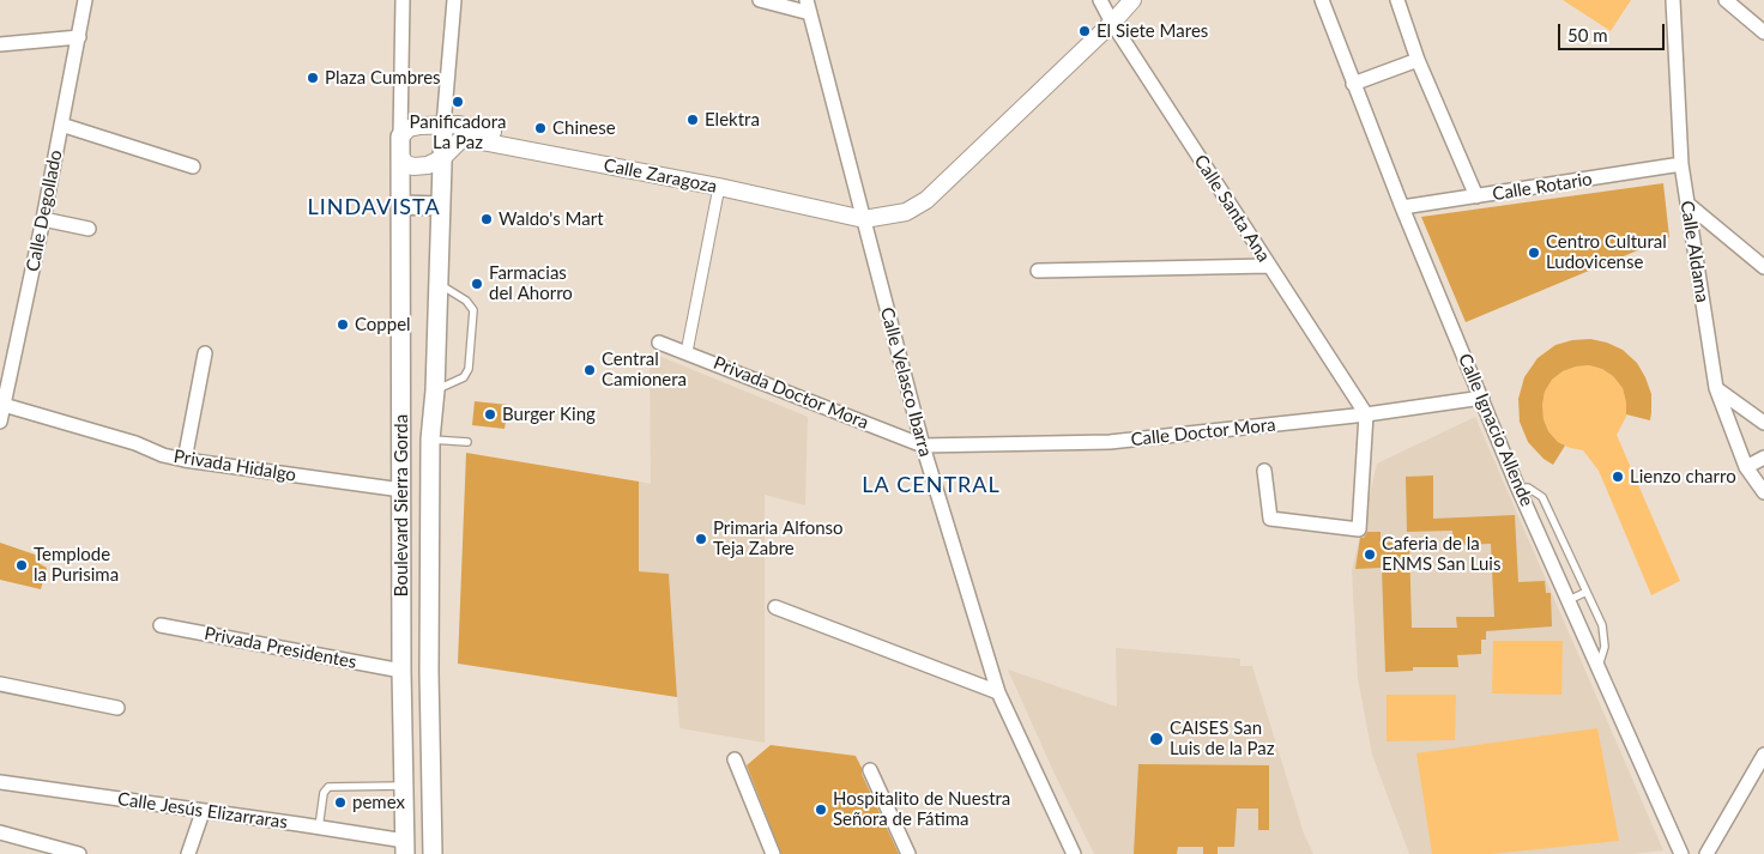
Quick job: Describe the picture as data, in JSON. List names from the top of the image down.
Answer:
{
  "streets": {
    "main road": ["Boulevard Sierra Gorda"],
    "street": [
      "Calle Zaragoza",
      "Calle Rotario",
      "Calle Santa Ana",
      "Calle Degollado",
      "Calle Aldama",
      "Calle Velasco Ibarra",
      "Privada Doctor Mora",
      "Calle Ignacio Allende",
      "Calle Doctor Mora",
      "Privada Hidalgo",
      "Privada Presidentes",
      "Calle Jesús Elizarraras"
    ]
  },
  "crossings": [
    ["Calle Zaragoza", "Calle Santa Ana"],
    ["Calle Zaragoza", "Calle Velasco Ibarra"],
    ["Calle Zaragoza", "Boulevard Sierra Gorda"],
    ["Calle Rotario", "Calle Aldama"],
    ["Calle Rotario", "Calle Ignacio Allende"],
    ["Calle Santa Ana", "Calle Doctor Mora"],
    ["Calle Degollado", "Privada Hidalgo"],
    ["Calle Velasco Ibarra", "Privada Doctor Mora"],
    ["Calle Velasco Ibarra", "Calle Doctor Mora"],
    ["Privada Doctor Mora", "Calle Doctor Mora"],
    ["Calle Ignacio Allende", "Calle Doctor Mora"],
    ["Privada Hidalgo", "Boulevard Sierra Gorda"],
    ["Boulevard Sierra Gorda", "Privada Presidentes"],
    ["Boulevard Sierra Gorda", "Calle Jesús Elizarraras"]
  ],
  "districts": ["LINDAVISTA", "LA CENTRAL"],
  "places": [
    "El Siete Mares",
    "Plaza Cumbres",
    "Panificadora La Paz",
    "Elektra",
    "Chinese",
    "Waldo's Mart",
    "Centro Cultural Ludovicense",
    "Farmacias del Ahorro",
    "Coppel",
    "Central Camionera",
    "Burger King",
    "Lienzo charro",
    "Primaria Alfonso Teja Zabre",
    "Caferia de la ENMS San Luis",
    "Templode la Purisima",
    "CAISES San Luis de la Paz",
    "pemex",
    "Hospitalito de Nuestra Señora de Fátima"
  ],
  "scale_bar": "50 m"
}
